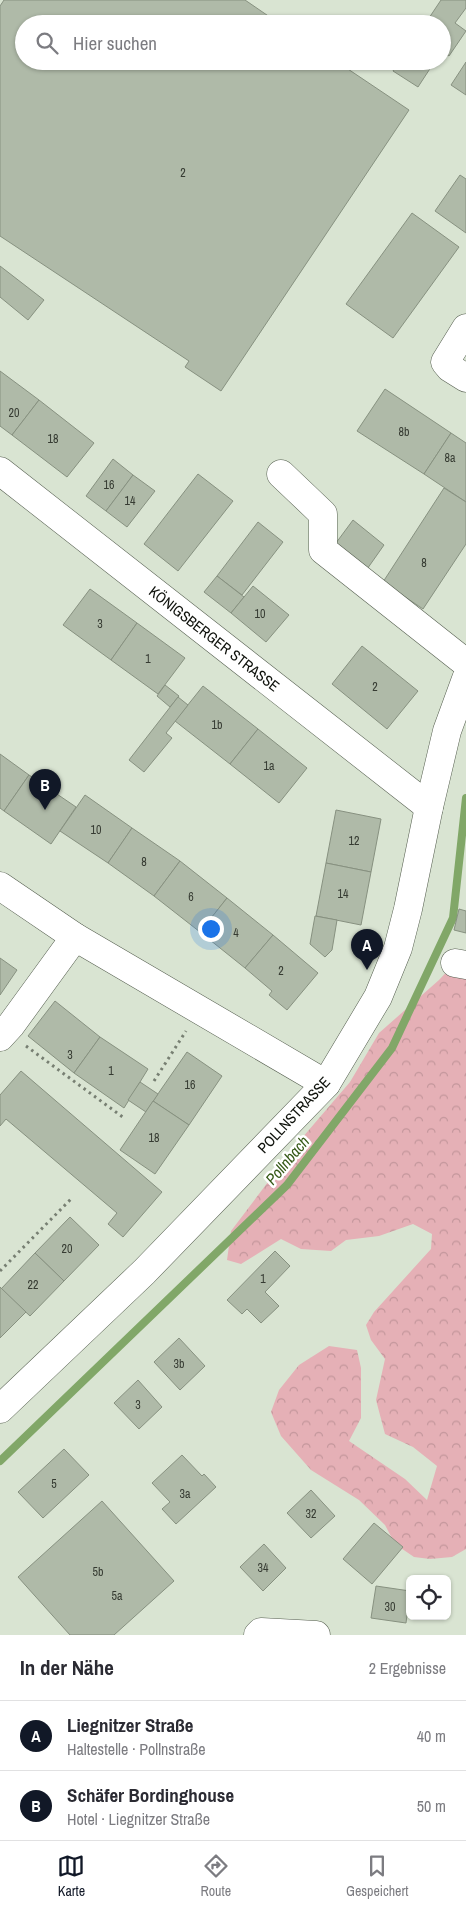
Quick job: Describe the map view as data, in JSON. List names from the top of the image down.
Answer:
{
  "streets": {
    "street": ["KÖNIGSBERGER STRASSE", "POLLNSTRASSE"]
  },
  "crossings": [
    ["KÖNIGSBERGER STRASSE", "POLLNSTRASSE"]
  ],
  "water": ["Pollnbach"],
  "house_numbers": [
    "2",
    "20",
    "8b",
    "18",
    "8a",
    "16",
    "14",
    "8",
    "10",
    "3",
    "1",
    "2",
    "1b",
    "1a",
    "10",
    "12",
    "8",
    "14",
    "6",
    "4",
    "2",
    "3",
    "1",
    "16",
    "18",
    "20",
    "1",
    "22",
    "3b",
    "3",
    "5",
    "3a",
    "32",
    "34",
    "5b",
    "5a",
    "30"
  ],
  "page": {
    "search": "Hier suchen",
    "pins": ["B", "A"],
    "heading": ["In der Nähe", "2 Ergebnisse"],
    "list": [
      {
        "mark": "A",
        "name": "Liegnitzer Straße",
        "note": "Haltestelle · Pollnstraße",
        "value": "40 m"
      },
      {
        "mark": "B",
        "name": "Schäfer Bordinghouse",
        "note": "Hotel · Liegnitzer Straße",
        "value": "50 m"
      }
    ],
    "nav": ["Karte", "Route", "Gespeichert"]
  }
}
